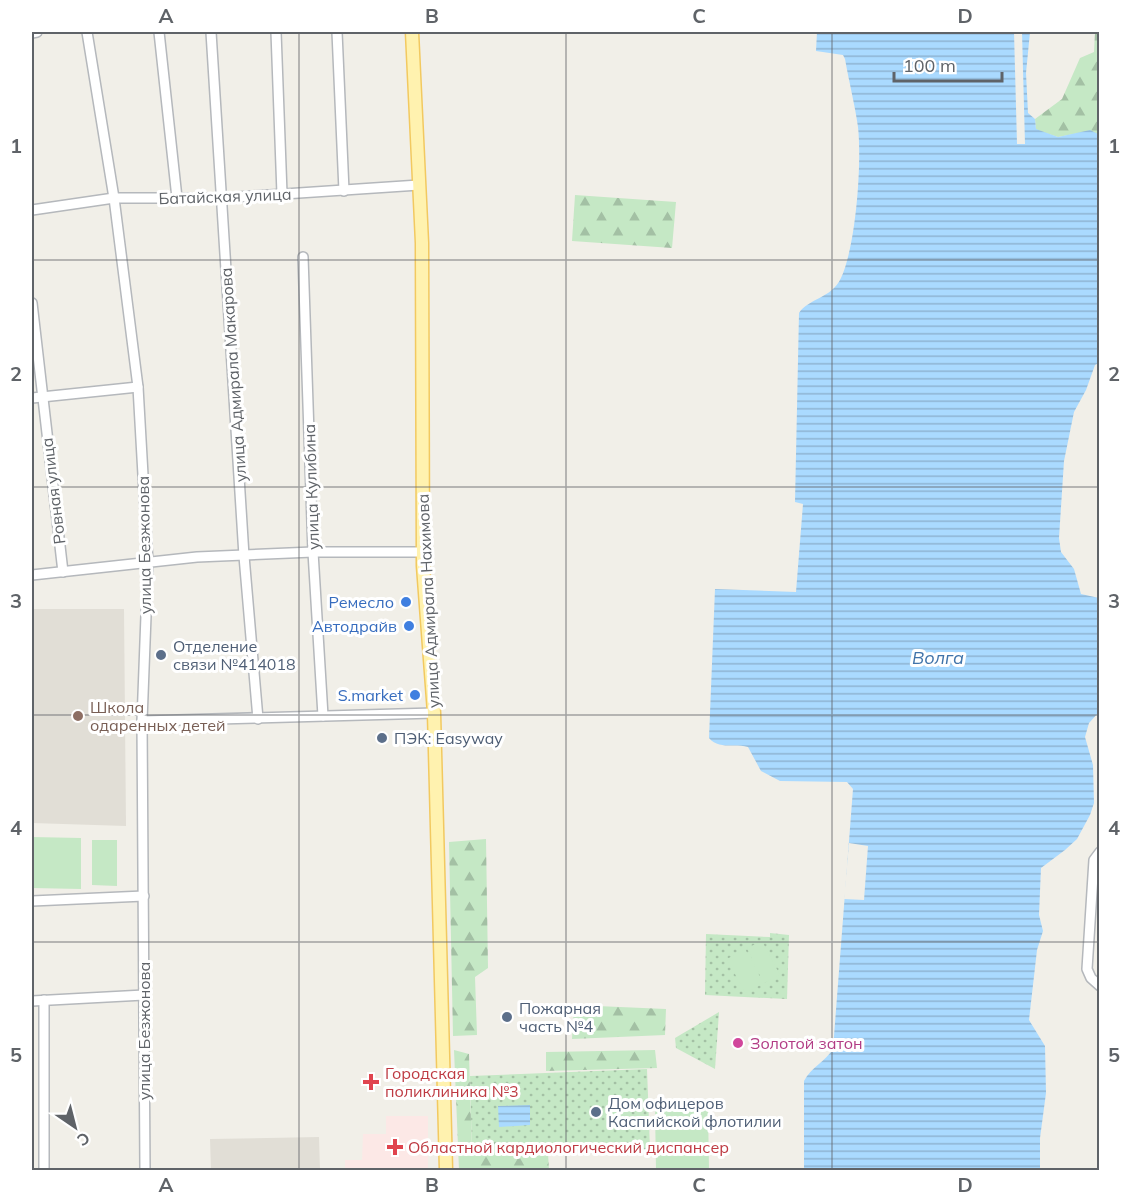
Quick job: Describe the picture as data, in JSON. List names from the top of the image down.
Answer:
{
  "streets": {
    "main road": ["улица Адмирала Нахимова"],
    "street": [
      "Батайская улица",
      "улица Адмирала Макарова",
      "улица Кулибина",
      "Ровная улица",
      "улица Безжонова"
    ]
  },
  "crossings": [
    ["Батайская улица", "улица Адмирала Макарова"],
    ["Батайская улица", "улица Безжонова"],
    ["Батайская улица", "улица Адмирала Нахимова"]
  ],
  "water": ["Волга"],
  "places": {
    "other": [
      "Ремесло",
      "Автодрайв",
      "Отделение связи №414018",
      "S.market",
      "Школа одаренных детей",
      "ПЭК: Easyway",
      "Пожарная часть №4",
      "Золотой затон",
      "Дом офицеров Каспийской флотилии"
    ],
    "health": ["Городская поликлиника №3", "Областной кардиологический диспансер"]
  },
  "scale_bar": "100 m",
  "north": "bottom right",
  "grid": {
    "columns": [
      "A",
      "B",
      "C",
      "D"
    ],
    "rows": [
      "1",
      "2",
      "3",
      "4",
      "5"
    ]
  }
}
